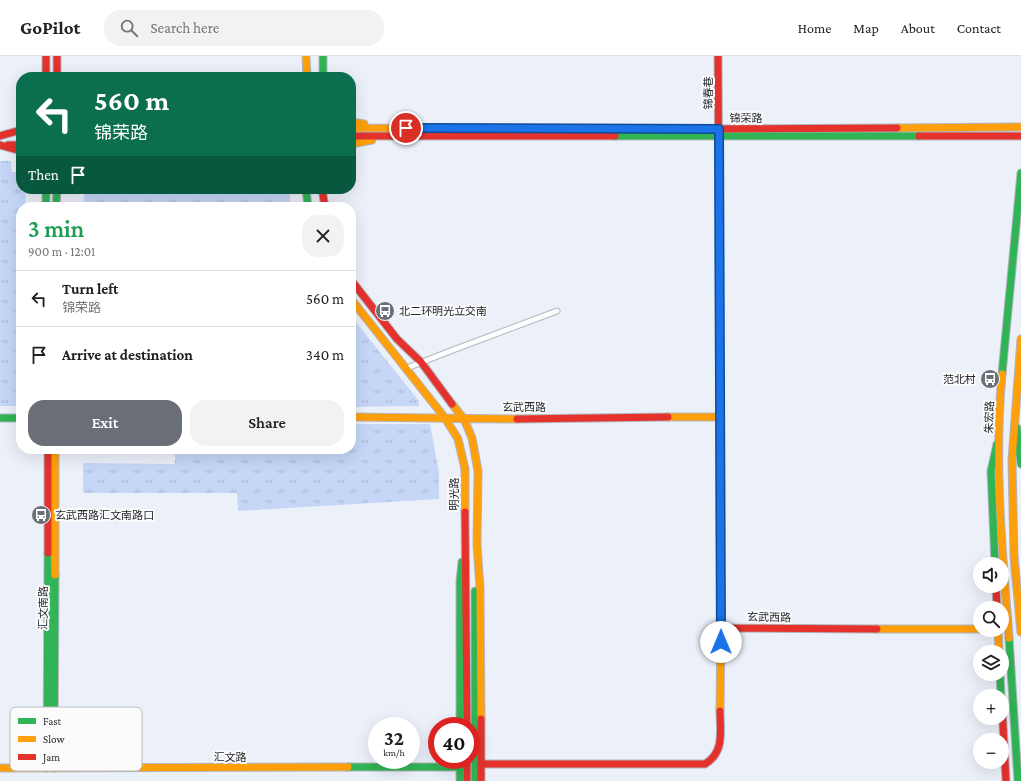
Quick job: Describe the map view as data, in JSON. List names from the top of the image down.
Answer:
{
  "streets": {
    "main road": [
      "锦春巷",
      "锦荣路",
      "玄武西路",
      "朱宏路",
      "明光路",
      "汇文南路",
      "汇文路"
    ]
  },
  "crossings": [
    ["锦春巷", "锦荣路"],
    ["玄武西路", "明光路"]
  ],
  "places": {
    "bus stop": ["北二环明光立交南", "范北村", "玄武西路汇文南路口"]
  },
  "legend": ["Fast", "Slow", "Jam"],
  "page": {
    "header": "GoPilot",
    "search": "Search here",
    "nav": [
      "Home",
      "Map",
      "About",
      "Contact"
    ],
    "turn": ["560 m", "锦荣路"],
    "then": "Then",
    "heading": ["3 min", "900 m · 12:01"],
    "list": [
      {
        "name": "Turn left",
        "note": "锦荣路",
        "value": "560 m"
      },
      {
        "name": "Arrive at destination",
        "value": "340 m"
      }
    ],
    "buttons": ["Exit", "Share"],
    "map_buttons": ["+", "−"],
    "speed": "32 km/h",
    "limit": "40"
  }
}
